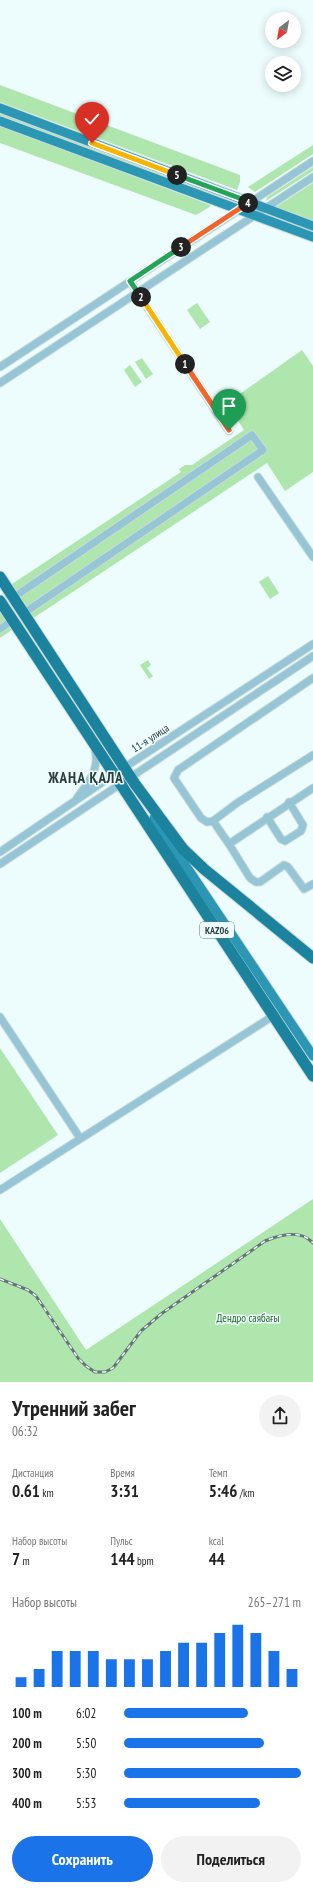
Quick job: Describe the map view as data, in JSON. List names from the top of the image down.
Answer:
{
  "streets": {
    "highway": ["KАZ06"],
    "street": ["11-я улица"]
  },
  "crossings": [
    ["11-я улица", "KАZ06"]
  ],
  "districts": ["ЖАҢА ҚАЛА"],
  "parks": ["Дендро саябағы"],
  "north": "bottom left",
  "page": {
    "pins": [
      "5",
      "4",
      "3",
      "2",
      "1"
    ],
    "heading": ["Утренний забег", "06:32"],
    "stats": [
      ["Дистанция", "0.61 km"],
      ["Время", "3:31"],
      ["Темп", "5:46 /km"],
      ["Набор высоты", "7 m"],
      ["Пульс", "144 bpm"],
      ["kcal", "44"]
    ],
    "chart": ["Набор высоты", "265–271 m"],
    "list": [
      {
        "name": "100 m",
        "note": "6:02"
      },
      {
        "name": "200 m",
        "note": "5:50"
      },
      {
        "name": "300 m",
        "note": "5:30"
      },
      {
        "name": "400 m",
        "note": "5:53"
      }
    ],
    "buttons": ["Сохранить", "Поделиться"]
  }
}
